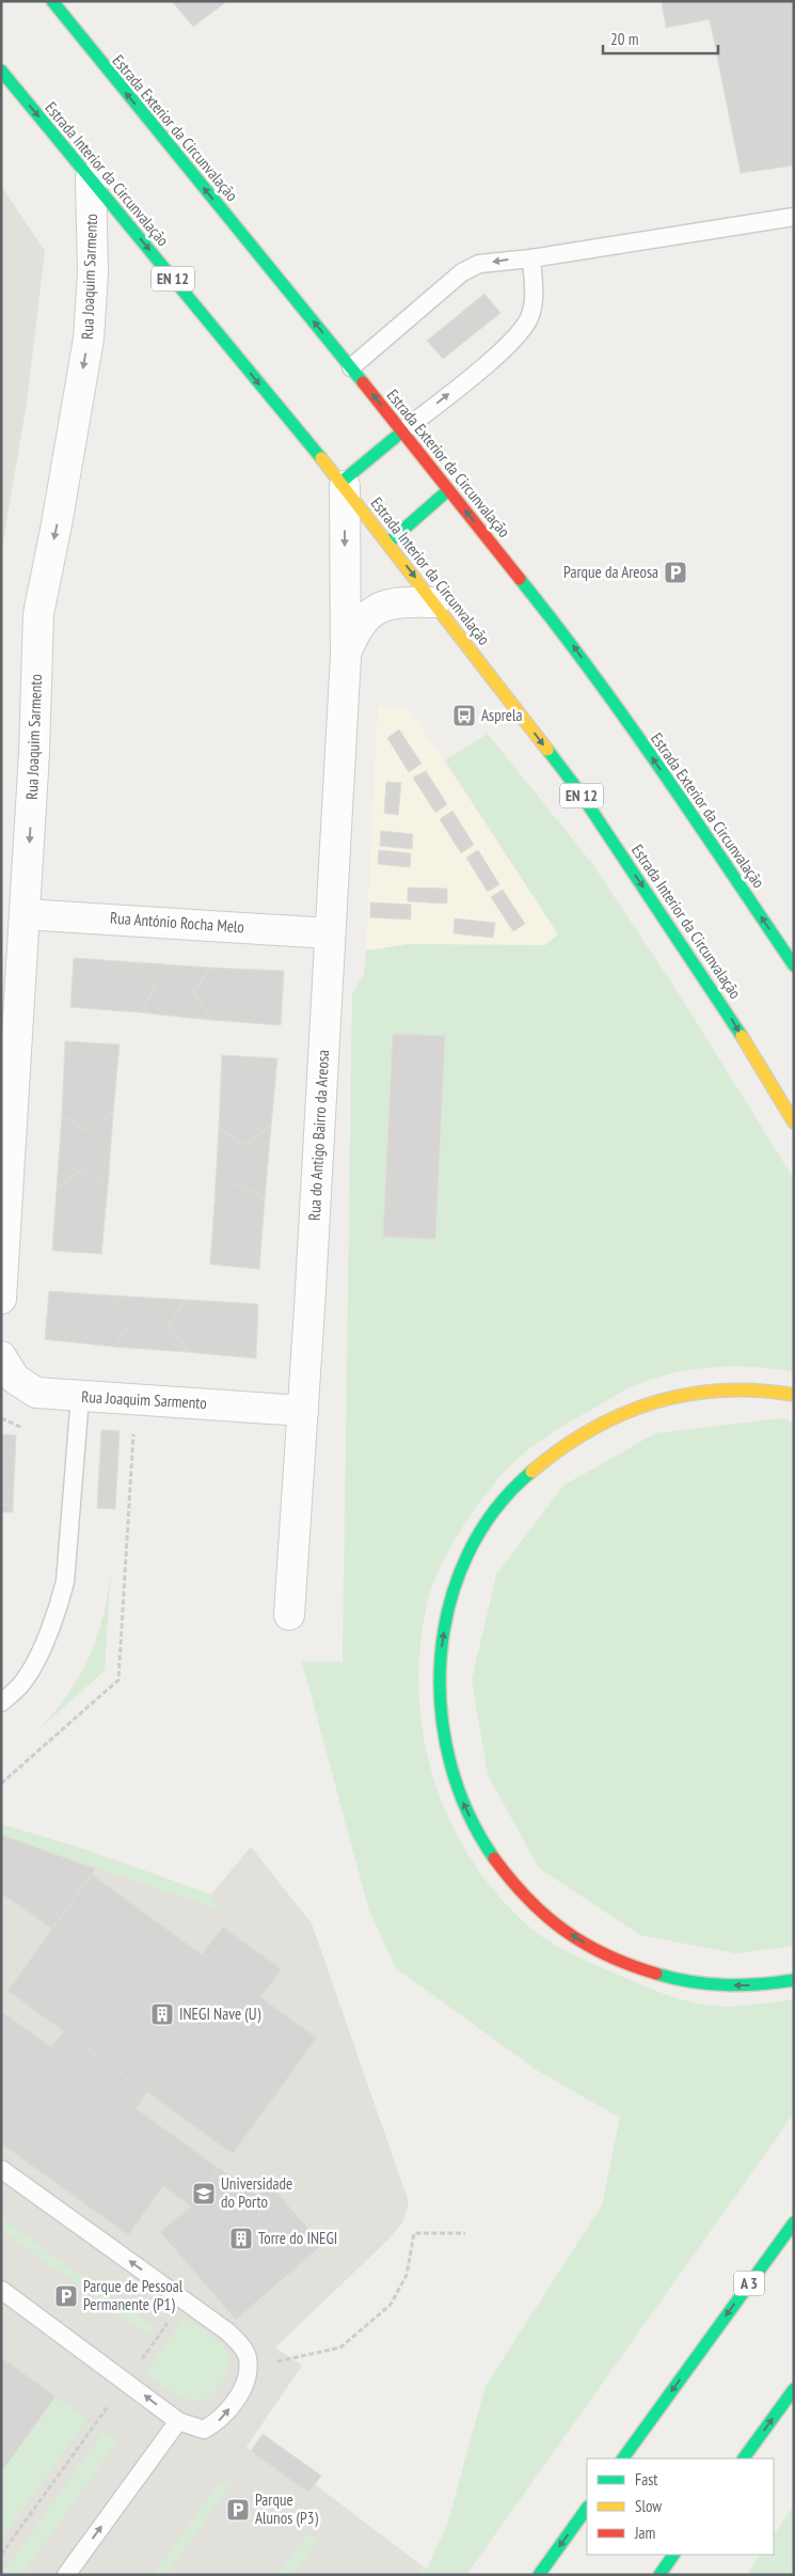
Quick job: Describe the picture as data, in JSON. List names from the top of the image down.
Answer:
{
  "streets": {
    "main road": [
      "Estrada Exterior da Circunvalação",
      "Estrada Interior da Circunvalação",
      "EN 12",
      "A 3"
    ],
    "street": ["Rua Joaquim Sarmento", "Rua António Rocha Melo", "Rua do Antigo Bairro da Areosa"]
  },
  "crossings": [
    ["Estrada Interior da Circunvalação", "Rua Joaquim Sarmento"],
    ["Estrada Interior da Circunvalação", "Rua do Antigo Bairro da Areosa"],
    ["Rua Joaquim Sarmento", "Rua António Rocha Melo"],
    ["Rua Joaquim Sarmento", "Rua do Antigo Bairro da Areosa"],
    ["Rua António Rocha Melo", "Rua do Antigo Bairro da Areosa"]
  ],
  "one_way": ["Estrada Exterior da Circunvalação", "Estrada Interior da Circunvalação", "Rua Joaquim Sarmento"],
  "places": {
    "parking": ["Parque da Areosa", "Parque de Pessoal Permanente (P1)", "Parque Alunos (P3)"],
    "bus stop": ["Asprela"],
    "building": ["INEGI Nave (U)", "Torre do INEGI"],
    "school or university": ["Universidade do Porto"]
  },
  "legend": ["Fast", "Slow", "Jam"],
  "scale_bar": "20 m"
}
